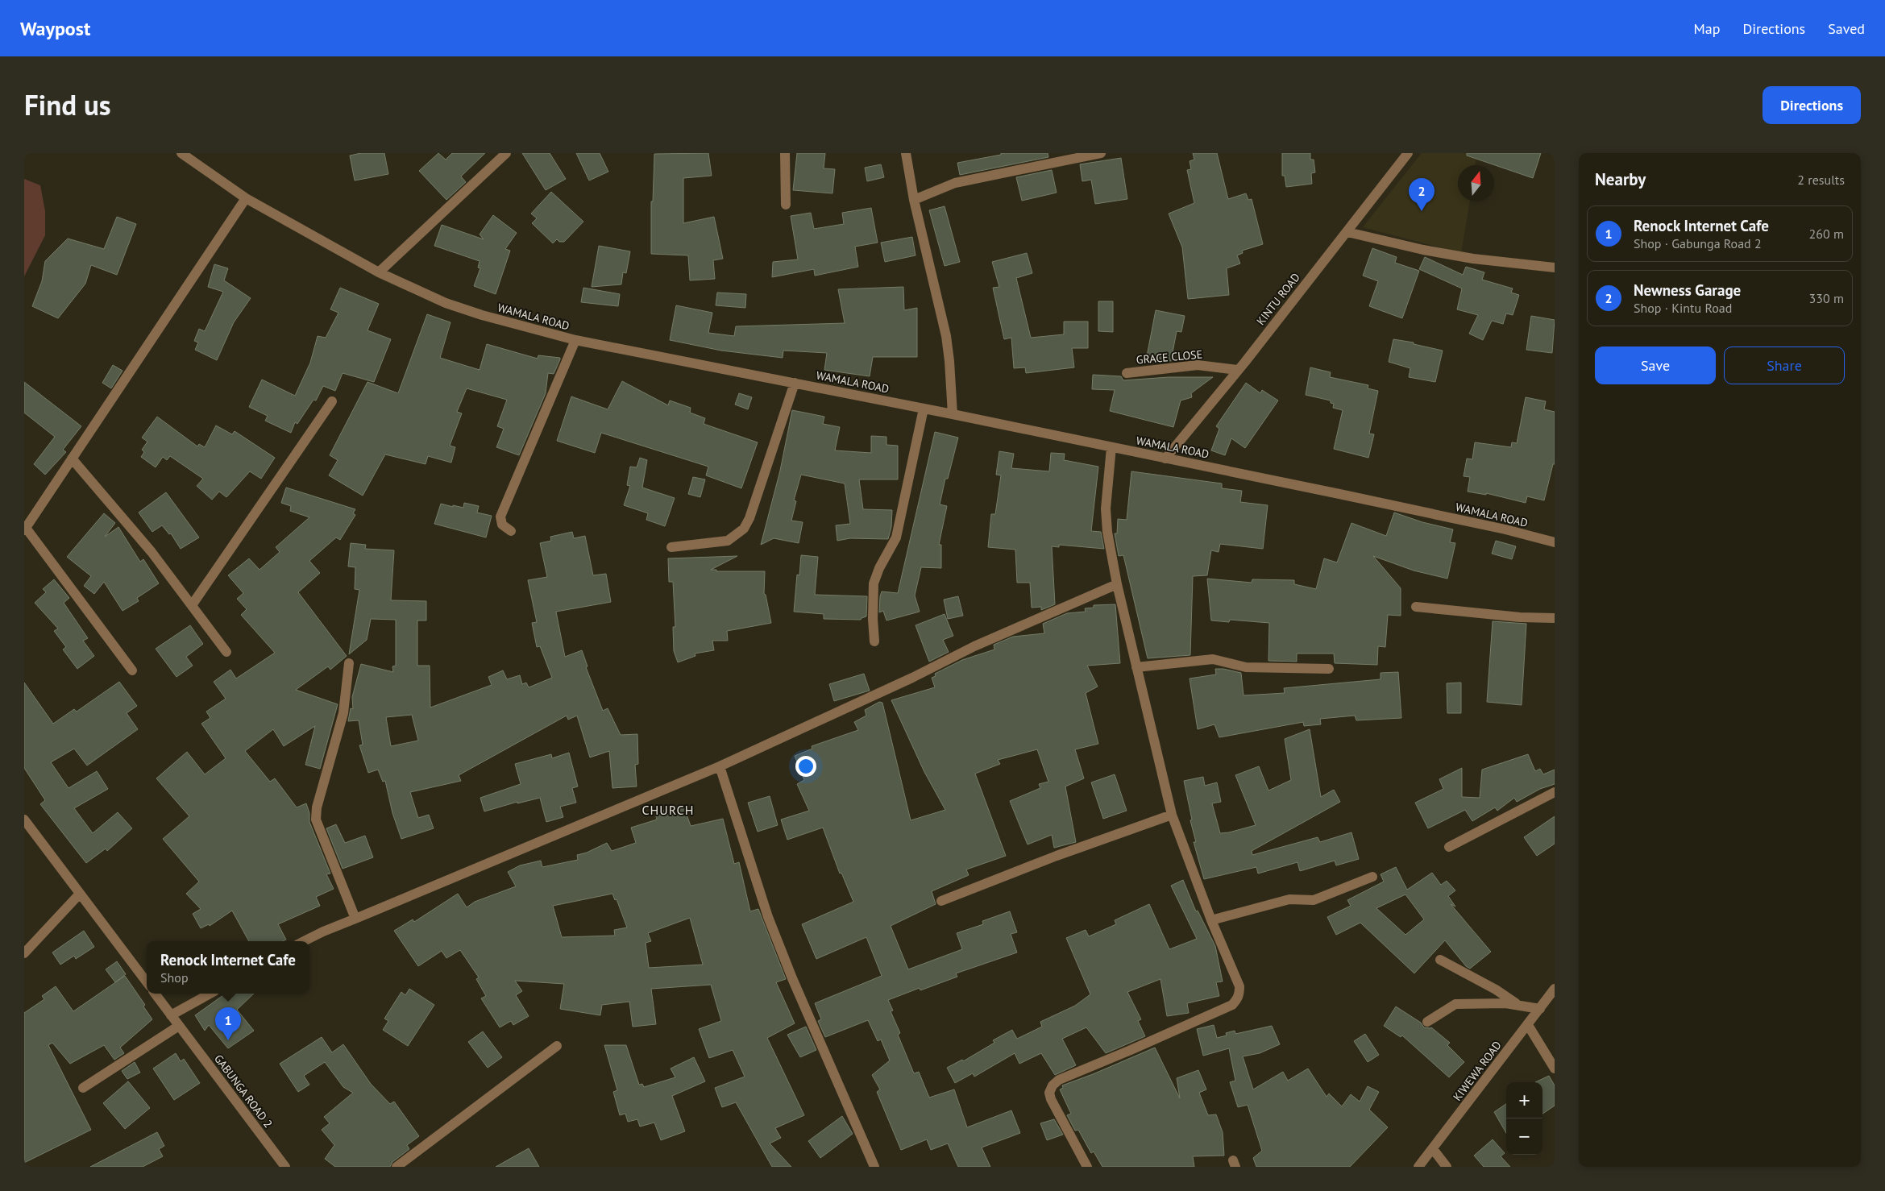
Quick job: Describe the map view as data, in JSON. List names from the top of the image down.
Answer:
{
  "streets": {
    "street": [
      "KINTU ROAD",
      "WAMALA ROAD",
      "GRACE CLOSE",
      "KIWEWA ROAD",
      "GABUNGA ROAD 2"
    ]
  },
  "crossings": [
    ["KINTU ROAD", "WAMALA ROAD"],
    ["KINTU ROAD", "GRACE CLOSE"]
  ],
  "districts": ["CHURCH"],
  "north": "top",
  "page": {
    "header": "Waypost",
    "nav": ["Map", "Directions", "Saved"],
    "title": "Find us",
    "buttons": [
      "Directions",
      ["Save", "Share"]
    ],
    "heading": ["Nearby", "2 results"],
    "pins": ["2", "1"],
    "list": [
      {
        "mark": "1",
        "name": "Renock Internet Cafe",
        "note": "Shop · Gabunga Road 2",
        "value": "260 m"
      },
      {
        "mark": "2",
        "name": "Newness Garage",
        "note": "Shop · Kintu Road",
        "value": "330 m"
      }
    ],
    "popup": ["Renock Internet Cafe", "Shop"],
    "map_buttons": ["+", "−"]
  }
}
